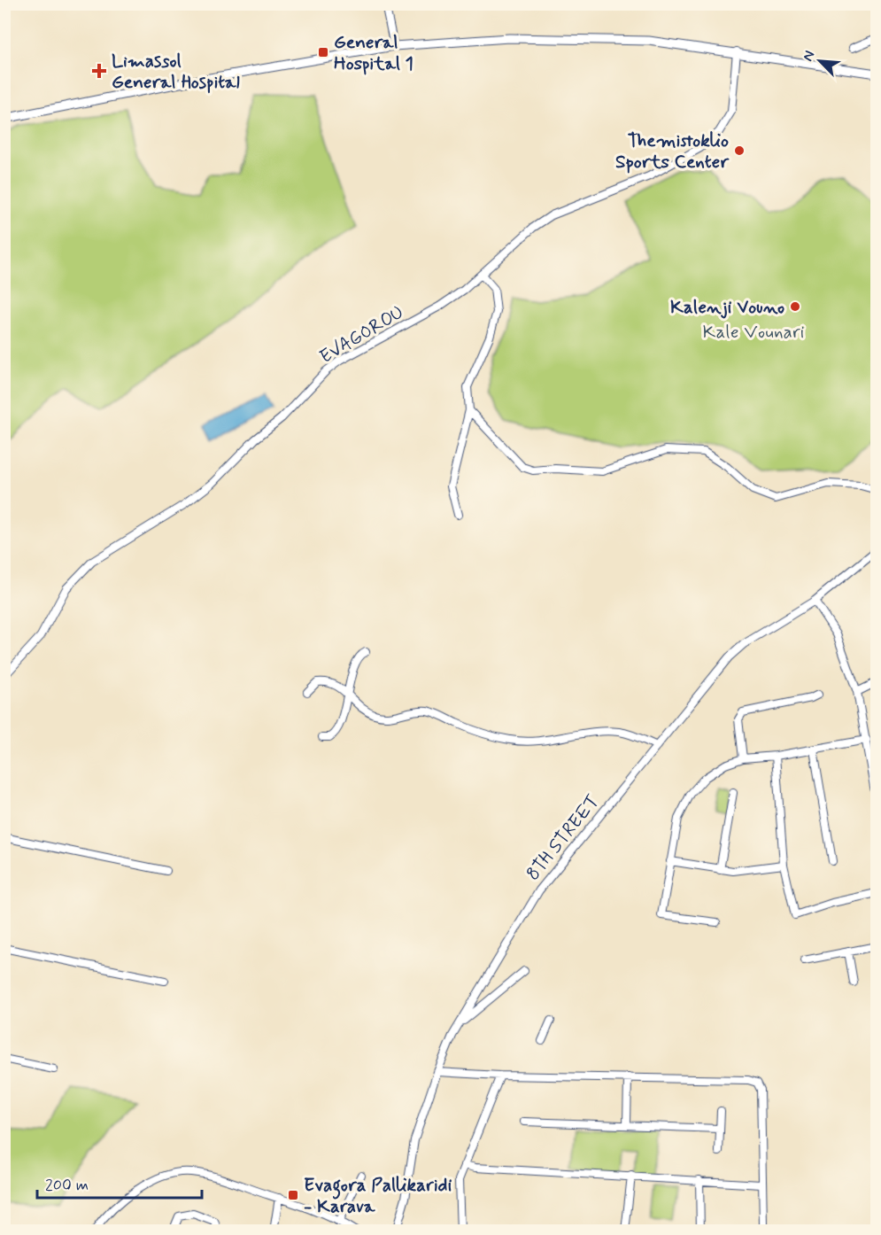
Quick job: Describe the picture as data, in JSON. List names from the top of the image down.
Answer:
{
  "streets": {
    "street": ["EVAGOROU", "8TH STREET"]
  },
  "parks": ["Kale Vounari"],
  "places": {
    "transit": ["General Hospital 1", "Evagora Pallikaridi - Karava"],
    "health": ["Limassol General Hospital"],
    "other": ["Themistoklio Sports Center", "Kalenji Vouno"]
  },
  "scale_bar": "200 m",
  "north": "top left"
}
